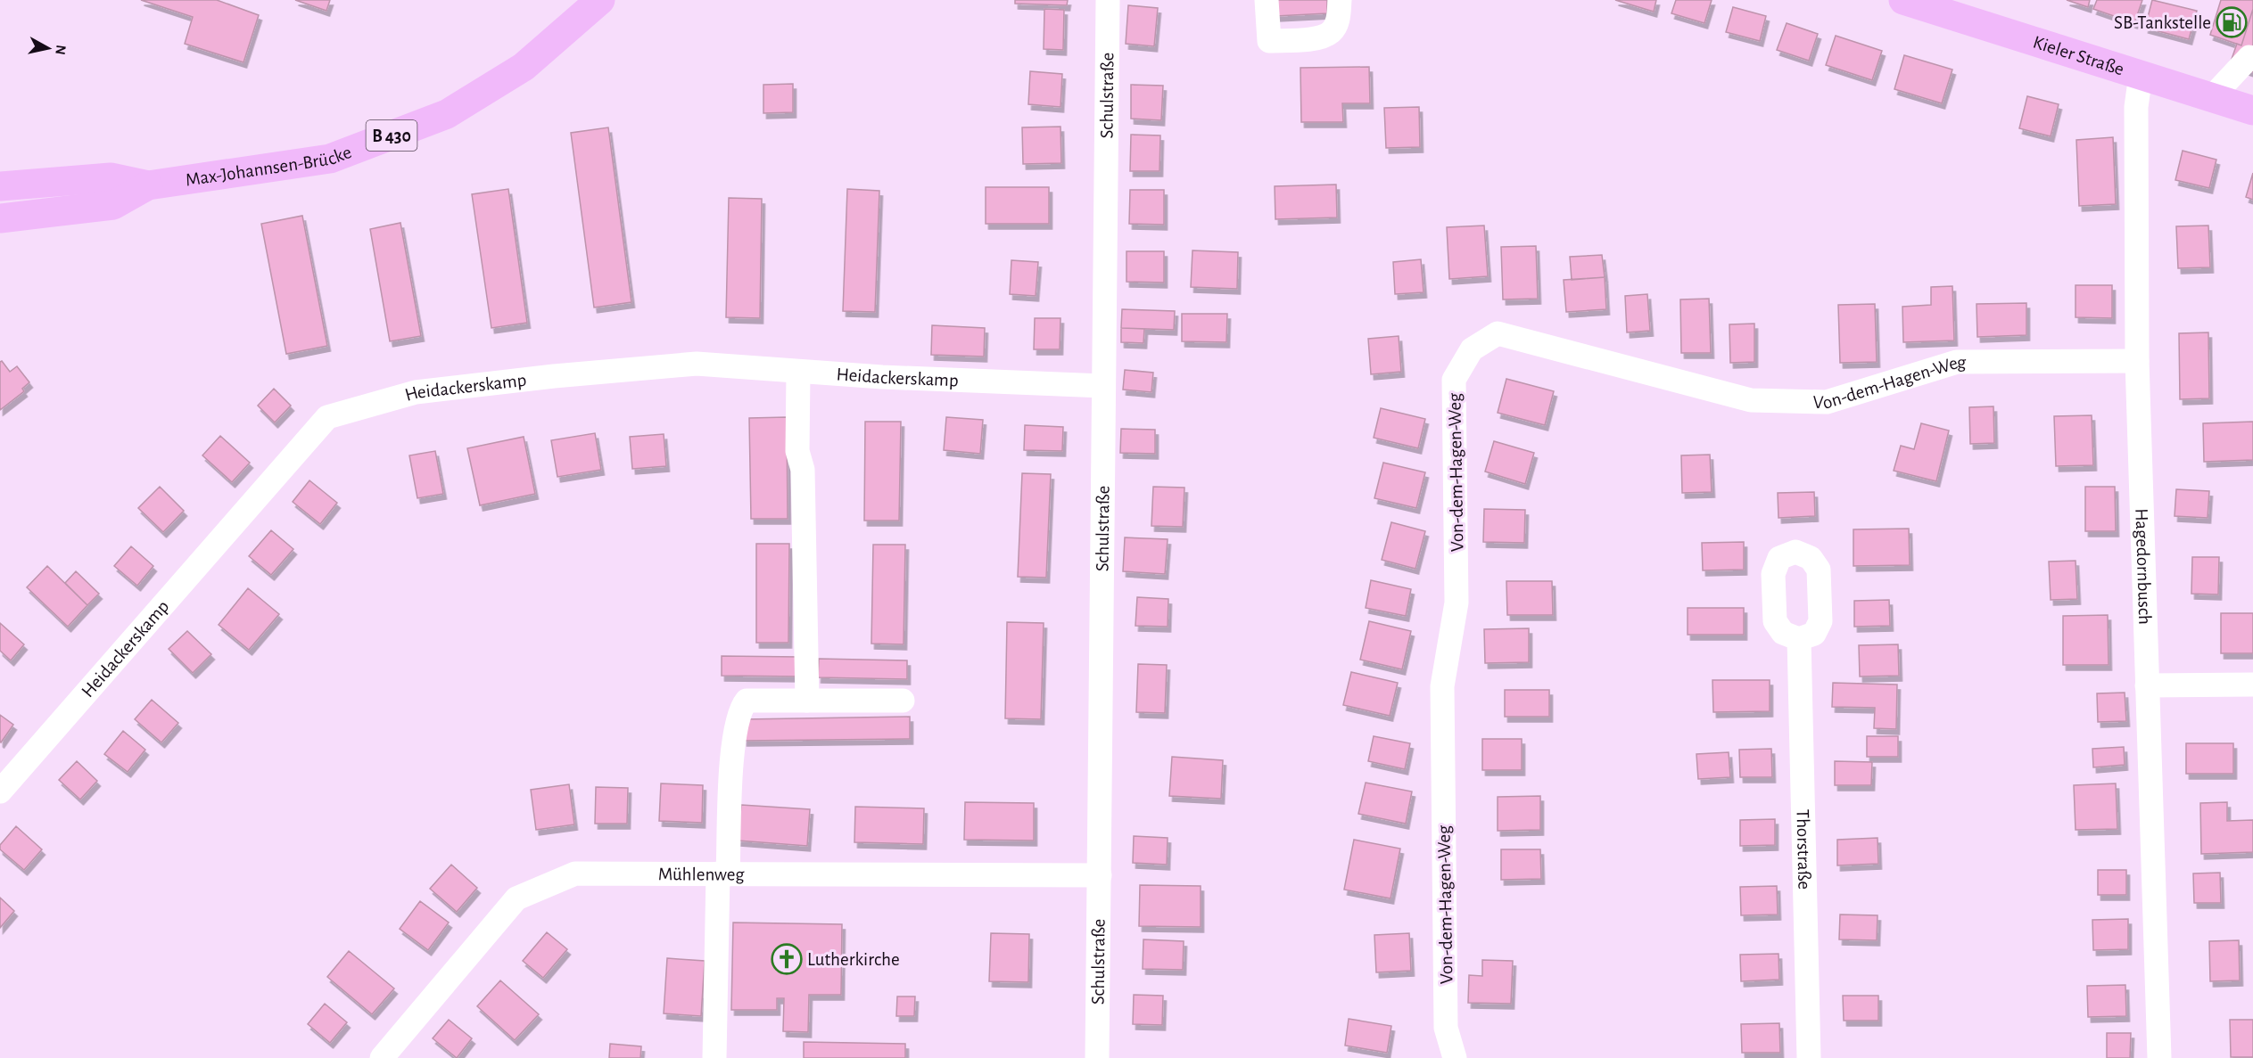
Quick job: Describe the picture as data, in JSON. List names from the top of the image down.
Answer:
{
  "streets": {
    "main road": ["Kieler Straße", "B 430", "Max-Johannsen-Brücke"],
    "street": [
      "Schulstraße",
      "Heidackerskamp",
      "Von-dem-Hagen-Weg",
      "Hagedornbusch",
      "Thorstraße",
      "Mühlenweg"
    ]
  },
  "crossings": [
    ["Kieler Straße", "Hagedornbusch"],
    ["Schulstraße", "Heidackerskamp"],
    ["Schulstraße", "Mühlenweg"],
    ["Von-dem-Hagen-Weg", "Hagedornbusch"]
  ],
  "places": {
    "fuel station": ["SB-Tankstelle"],
    "church": ["Lutherkirche"]
  },
  "north": "right"
}
